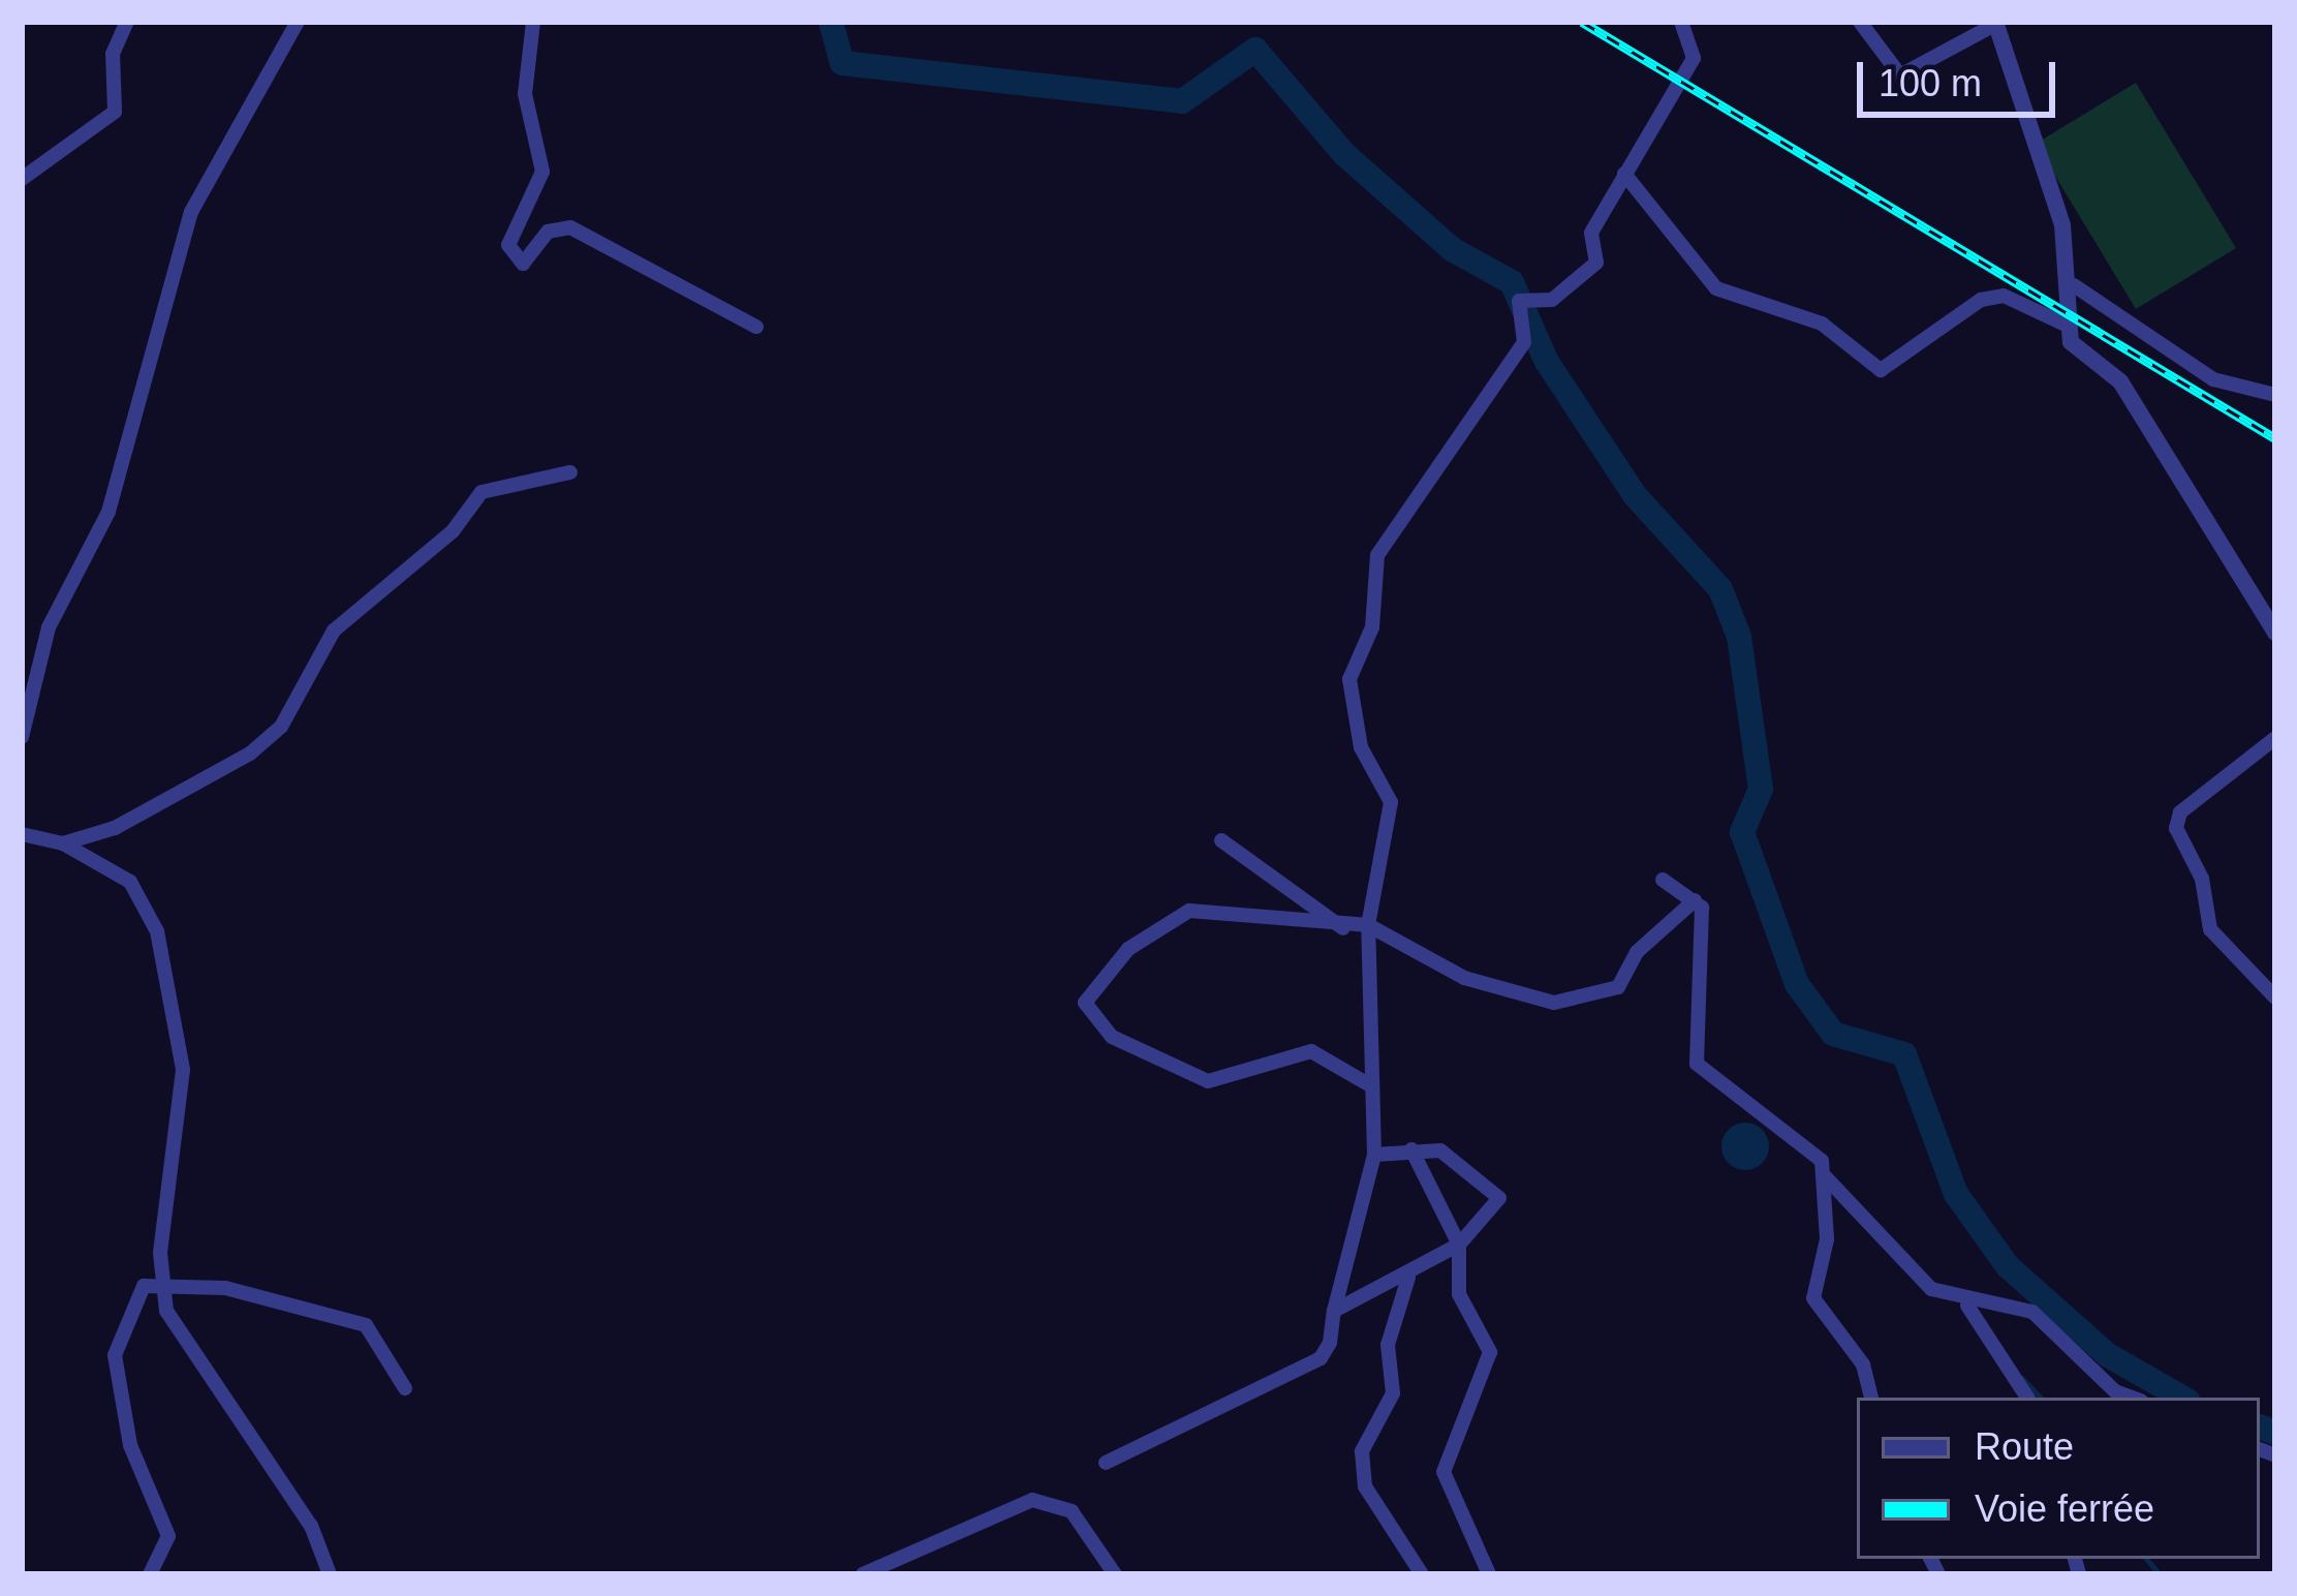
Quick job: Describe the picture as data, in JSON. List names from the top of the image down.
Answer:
{
  "legend": ["Route", "Voie ferrée"],
  "scale_bar": "100 m"
}
